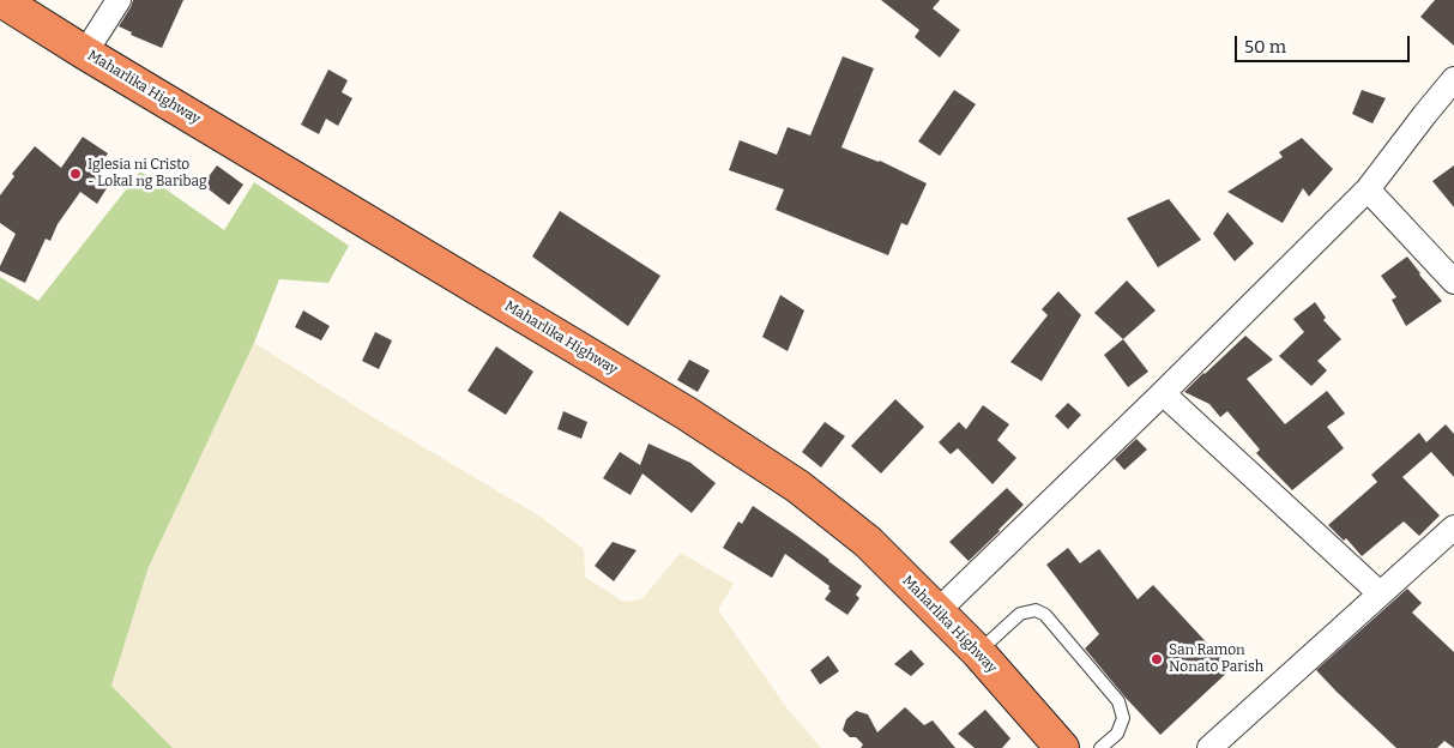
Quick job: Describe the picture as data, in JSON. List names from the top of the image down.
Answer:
{
  "streets": {
    "highway": ["Maharlika Highway"]
  },
  "places": ["Iglesia ni Cristo - Lokal ng Baribag", "San Ramon Nonato Parish"],
  "scale_bar": "50 m"
}
